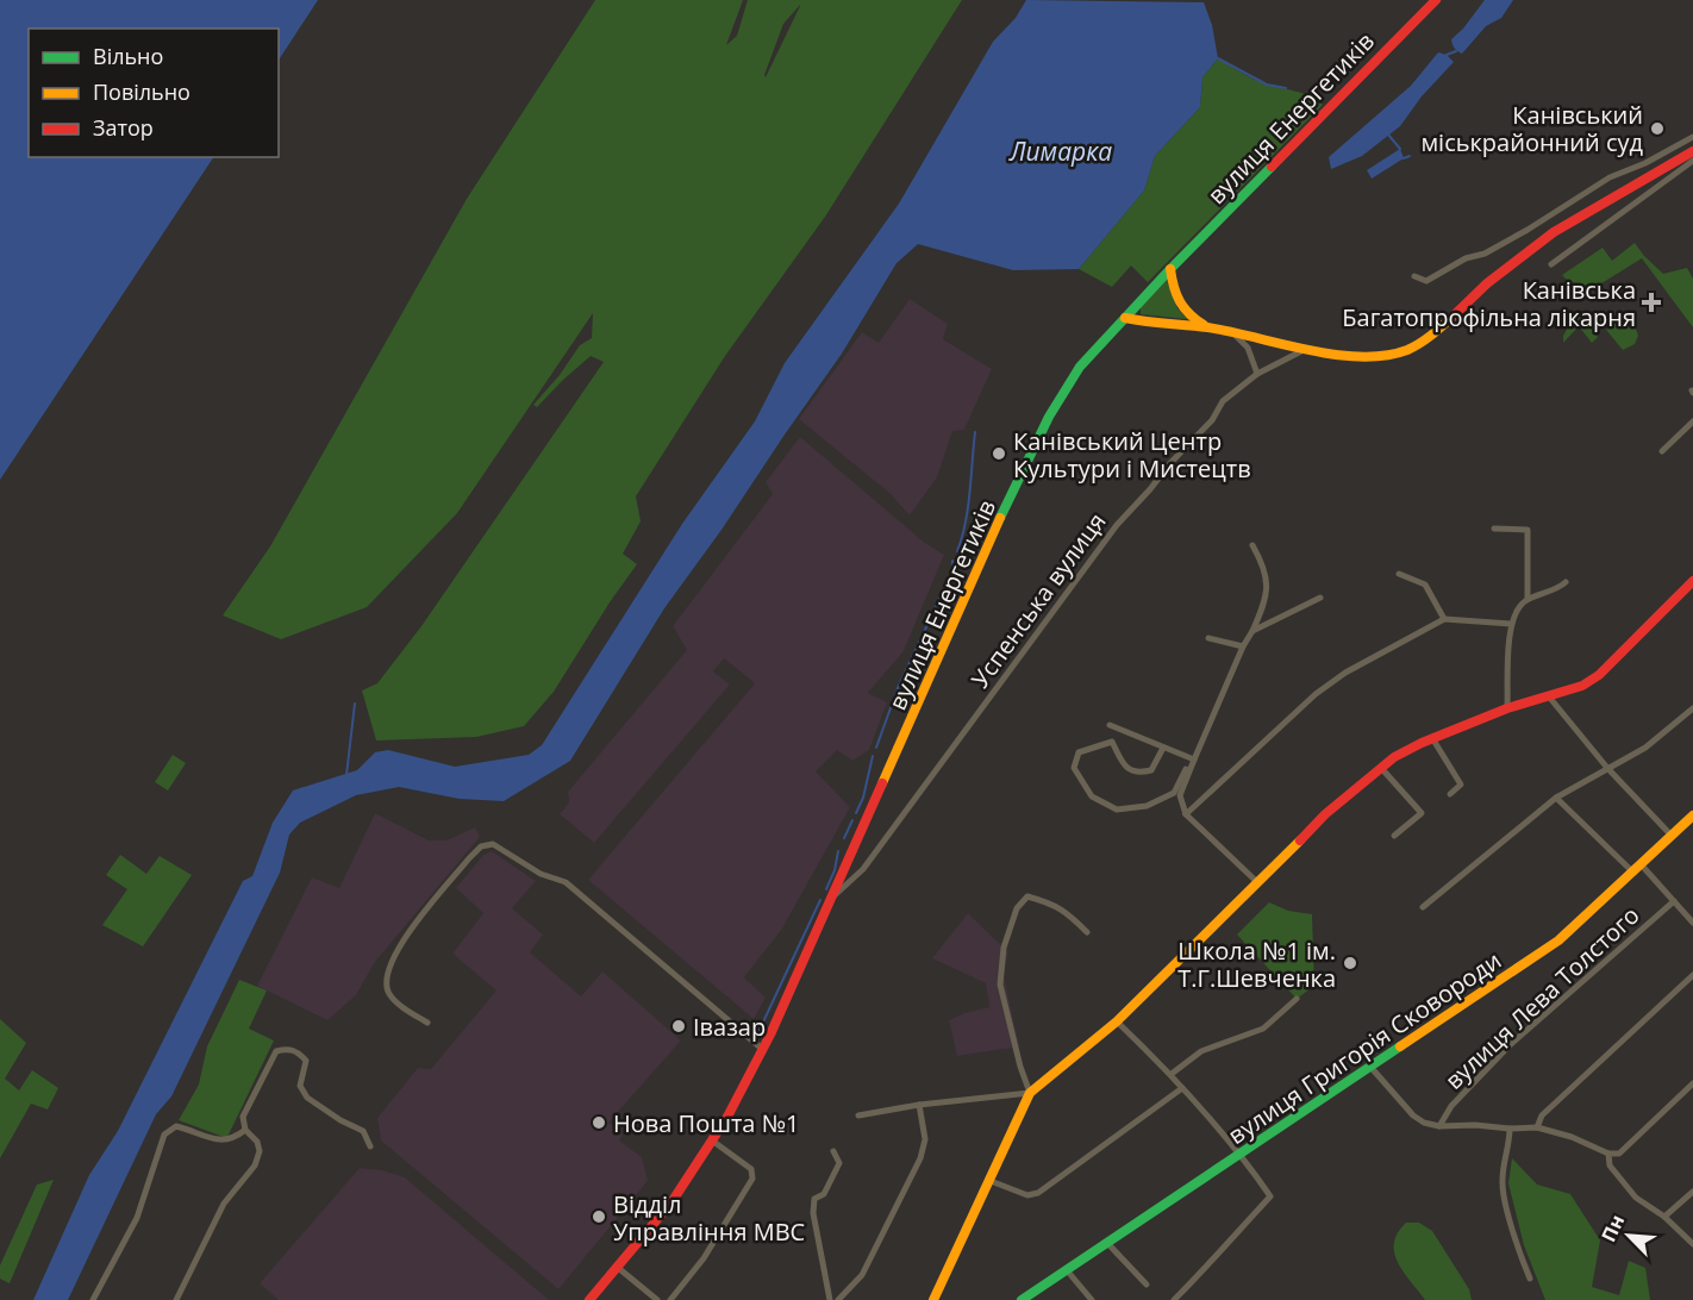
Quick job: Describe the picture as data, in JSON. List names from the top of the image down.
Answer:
{
  "streets": {
    "street": [
      "вулиця Енергетиків",
      "Успенська вулиця",
      "вулиця Лева Толстого",
      "вулиця Григорія Сковороди"
    ]
  },
  "crossings": [
    ["вулиця Енергетиків", "Успенська вулиця"]
  ],
  "water": ["Лимарка"],
  "places": {
    "other": [
      "Канівський міськрайонний суд",
      "Канівський Центр Культури і Мистецтв",
      "Школа №1 ім. Т.Г.Шевченка",
      "Івазар",
      "Нова Пошта №1",
      "Відділ Управління МВС"
    ],
    "health": ["Канівська Багатопрофільна лікарня"]
  },
  "legend": ["Вільно", "Повільно", "Затор"],
  "north": "top left"
}
